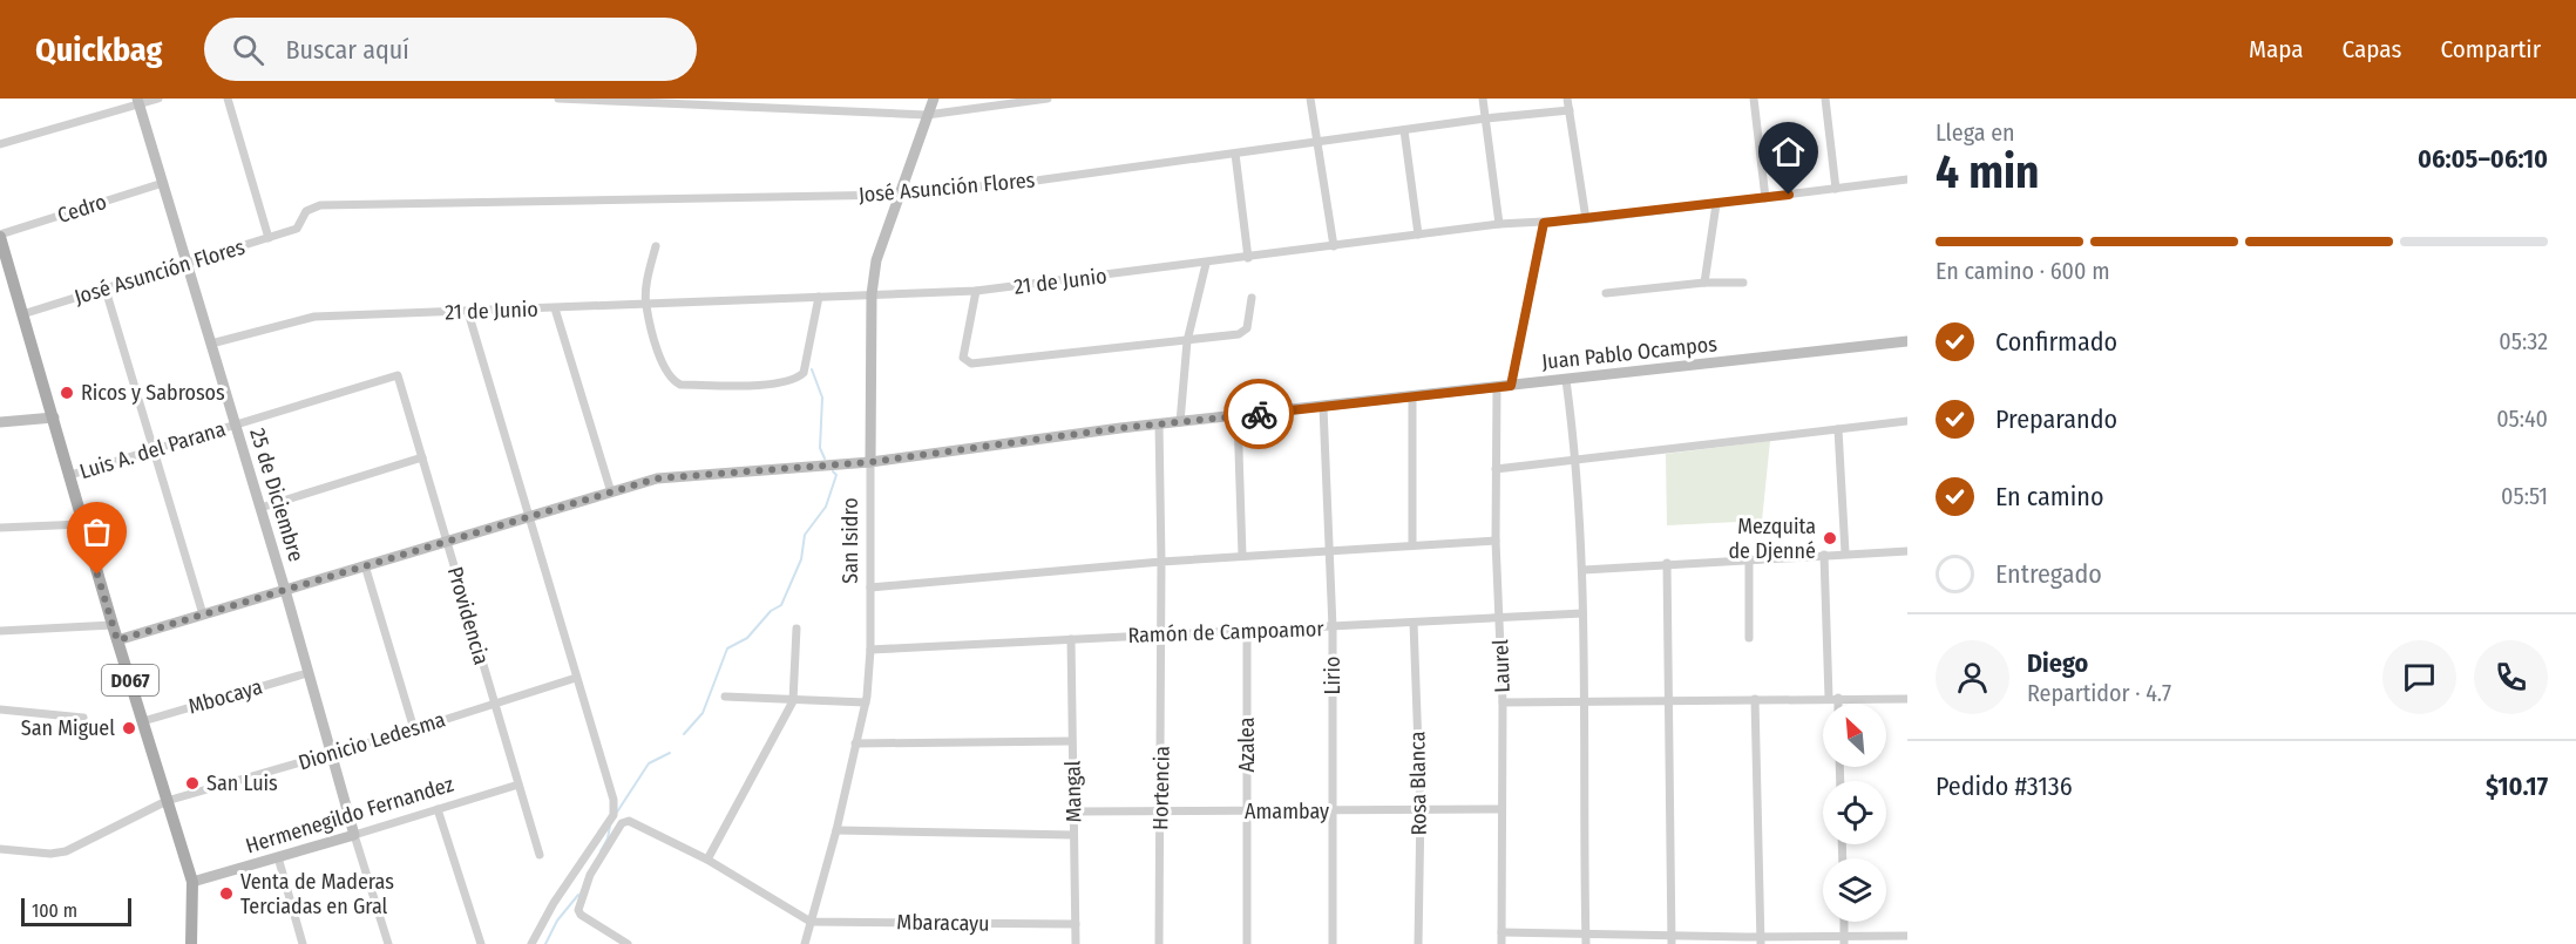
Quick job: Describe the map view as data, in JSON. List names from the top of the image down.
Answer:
{
  "streets": {
    "main road": ["D067"],
    "street": [
      "José Asunción Flores",
      "Cedro",
      "21 de Junio",
      "Juan Pablo Ocampos",
      "Luis A. del Parana",
      "25 de Diciembre",
      "San Isidro",
      "Providencia",
      "Ramón de Campoamor",
      "Laurel",
      "Lirio",
      "Mbocaya",
      "Dionicio Ledesma",
      "Azalea",
      "Rosa Blanca",
      "Hortencia",
      "Mangal",
      "Amambay",
      "Hermenegildo Fernandez",
      "Mbaracayu"
    ]
  },
  "crossings": [
    ["José Asunción Flores", "25 de Diciembre"],
    ["José Asunción Flores", "San Isidro"],
    ["José Asunción Flores", "D067"],
    ["Cedro", "25 de Diciembre"],
    ["Cedro", "D067"],
    ["21 de Junio", "25 de Diciembre"],
    ["21 de Junio", "San Isidro"],
    ["Juan Pablo Ocampos", "25 de Diciembre"],
    ["Juan Pablo Ocampos", "San Isidro"],
    ["Juan Pablo Ocampos", "Providencia"],
    ["Juan Pablo Ocampos", "Laurel"],
    ["Juan Pablo Ocampos", "Lirio"],
    ["Juan Pablo Ocampos", "D067"],
    ["Juan Pablo Ocampos", "Hortencia"],
    ["Luis A. del Parana", "25 de Diciembre"],
    ["Luis A. del Parana", "Providencia"],
    ["Luis A. del Parana", "D067"],
    ["25 de Diciembre", "Mbocaya"],
    ["25 de Diciembre", "Dionicio Ledesma"],
    ["25 de Diciembre", "Hermenegildo Fernandez"],
    ["San Isidro", "Ramón de Campoamor"],
    ["San Isidro", "Mbaracayu"],
    ["Providencia", "Dionicio Ledesma"],
    ["Providencia", "Hermenegildo Fernandez"],
    ["Ramón de Campoamor", "Laurel"],
    ["Ramón de Campoamor", "Lirio"],
    ["Ramón de Campoamor", "Azalea"],
    ["Ramón de Campoamor", "Rosa Blanca"],
    ["Ramón de Campoamor", "Hortencia"],
    ["Ramón de Campoamor", "Mangal"],
    ["Laurel", "Amambay"],
    ["Lirio", "Amambay"],
    ["D067", "Mbocaya"],
    ["D067", "Dionicio Ledesma"],
    ["D067", "Hermenegildo Fernandez"],
    ["Azalea", "Amambay"],
    ["Rosa Blanca", "Amambay"],
    ["Hortencia", "Amambay"],
    ["Mangal", "Amambay"],
    ["Mangal", "Mbaracayu"]
  ],
  "places": [
    "Ricos y Sabrosos",
    "Mezquita de Djenné",
    "San Miguel",
    "San Luis",
    "Venta de Maderas Terciadas en Gral"
  ],
  "scale_bar": "100 m",
  "north": "top left",
  "page": {
    "header": "Quickbag",
    "search": "Buscar aquí",
    "nav": ["Mapa", "Capas", "Compartir"],
    "heading": ["4 min", "Llega en", "06:05–06:10"],
    "panel": [
      "Diego",
      "Repartidor · 4.7",
      "Pedido #3136",
      "$10.17"
    ],
    "bar": "En camino · 600 m",
    "list": [
      ["Confirmado", "05:32"],
      ["Preparando", "05:40"],
      ["En camino", "05:51"],
      "Entregado"
    ],
    "scale": "100 m"
  }
}
